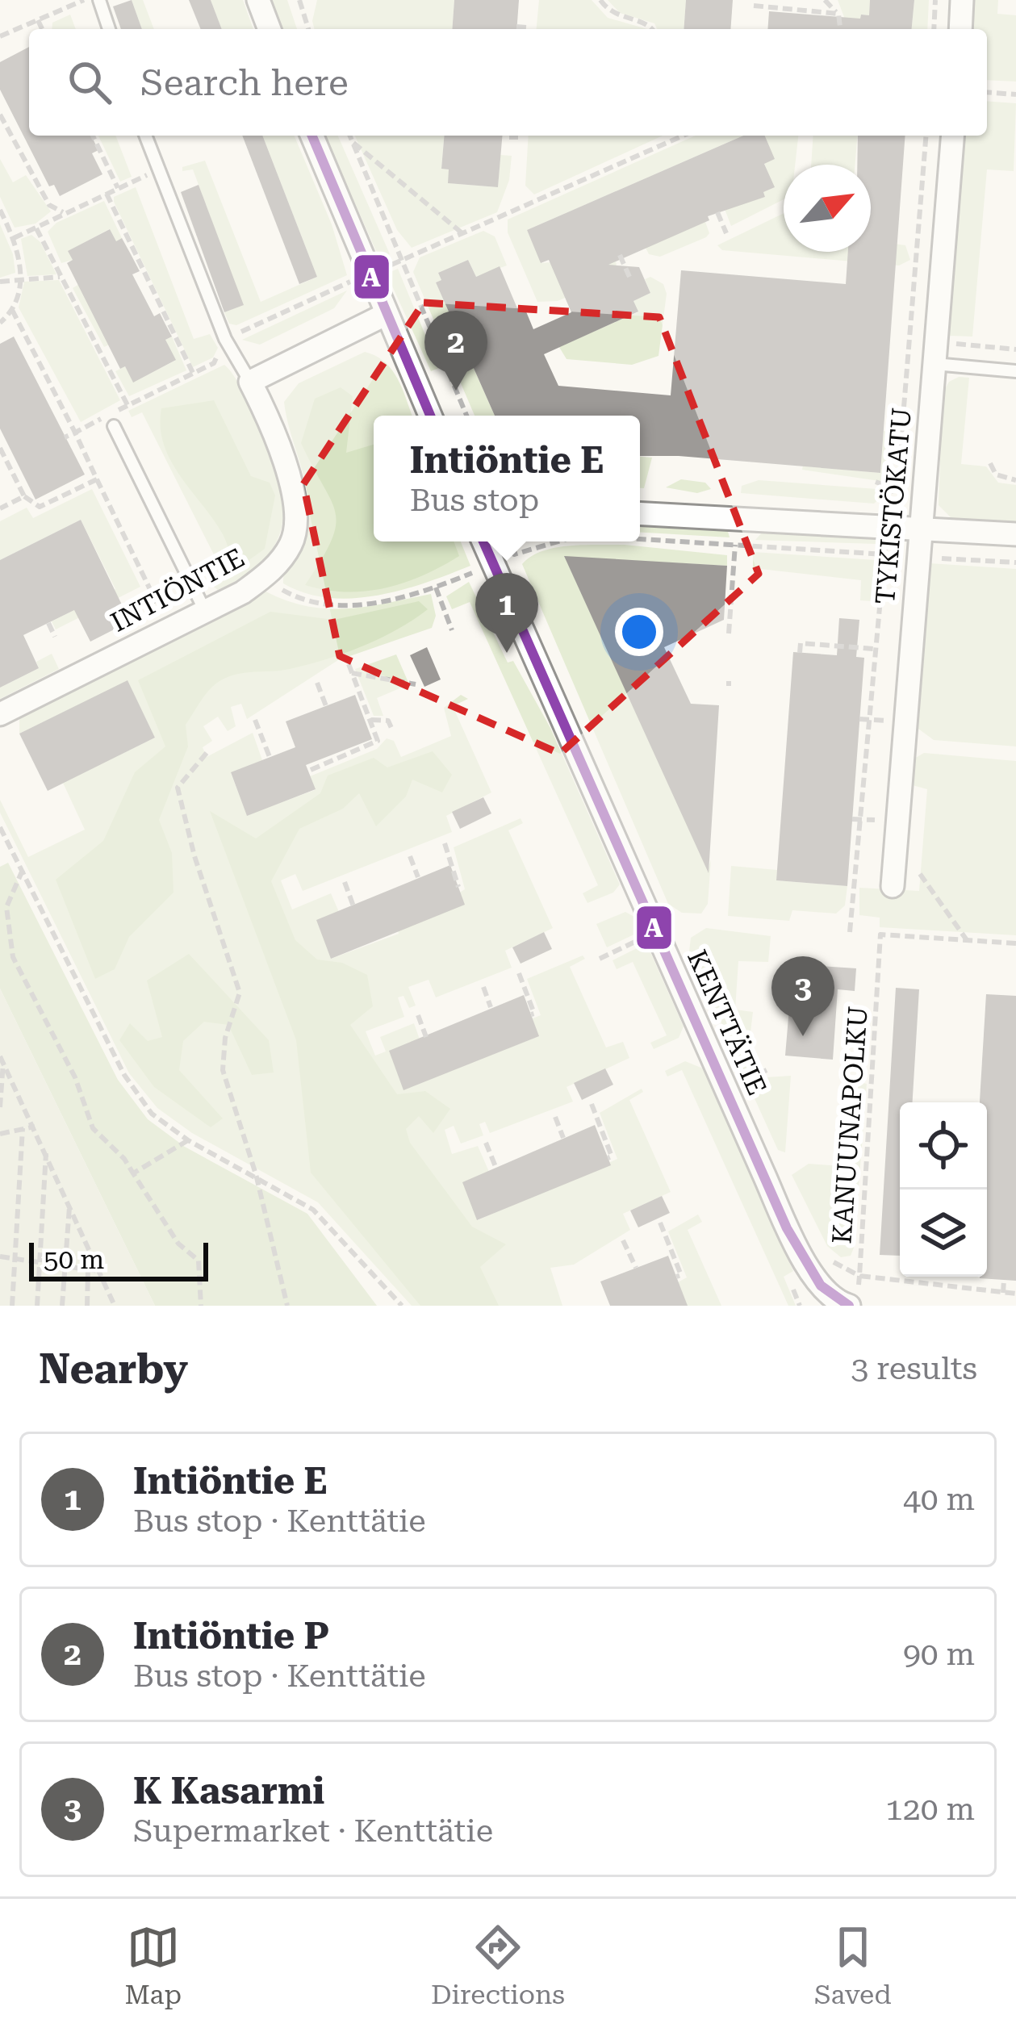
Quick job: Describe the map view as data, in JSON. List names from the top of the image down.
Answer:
{
  "streets": {
    "street": ["TYKISTÖKATU", "INTIÖNTIE", "KENTTÄTIE"],
    "path": ["KANUUNAPOLKU"]
  },
  "lines": ["transit line A"],
  "scale_bar": "50 m",
  "north": "top right",
  "page": {
    "search": "Search here",
    "pins": ["2", "1", "3"],
    "popup": ["Intiöntie E", "Bus stop"],
    "scale": "50 m",
    "heading": ["Nearby", "3 results"],
    "list": [
      {
        "mark": "1",
        "name": "Intiöntie E",
        "note": "Bus stop · Kenttätie",
        "value": "40 m"
      },
      {
        "mark": "2",
        "name": "Intiöntie P",
        "note": "Bus stop · Kenttätie",
        "value": "90 m"
      },
      {
        "mark": "3",
        "name": "K Kasarmi",
        "note": "Supermarket · Kenttätie",
        "value": "120 m"
      }
    ],
    "nav": ["Map", "Directions", "Saved"]
  }
}
